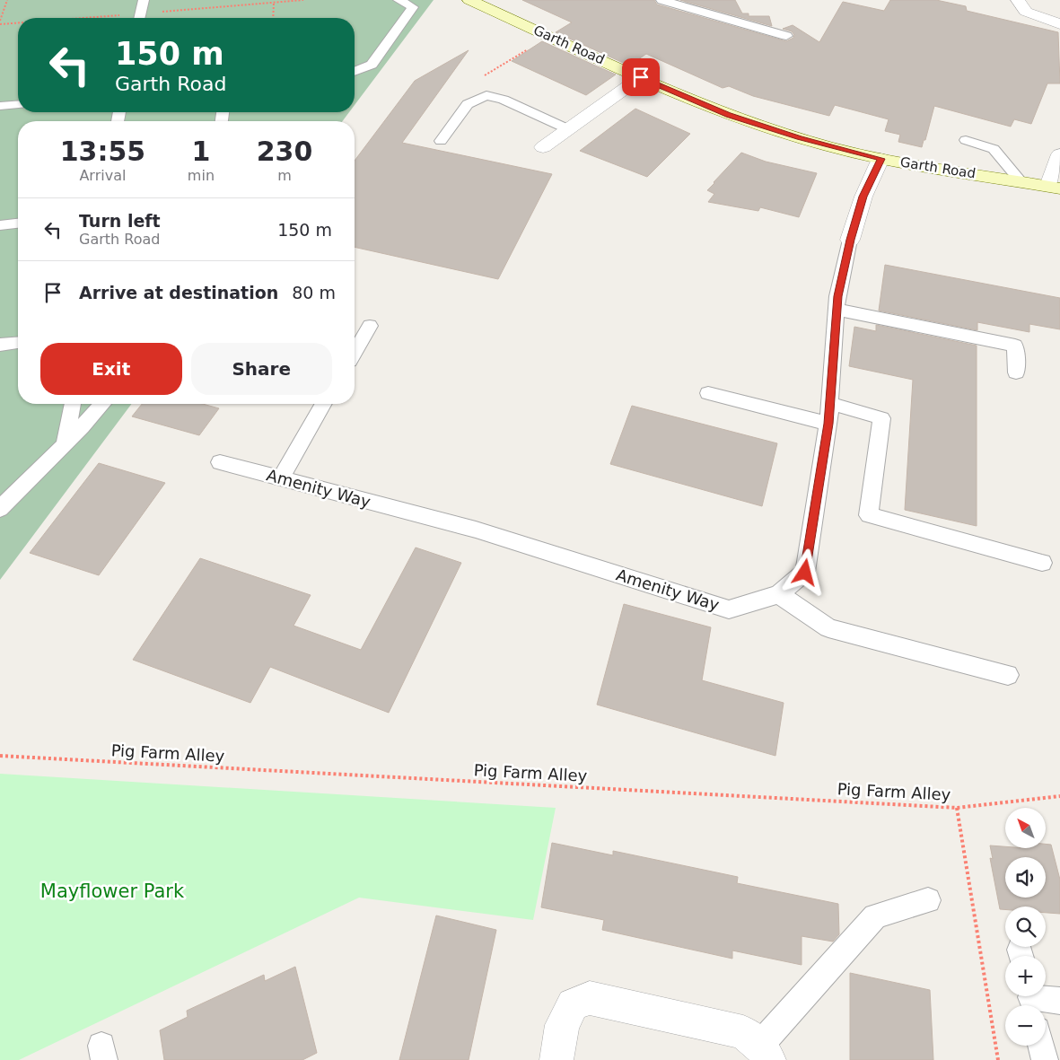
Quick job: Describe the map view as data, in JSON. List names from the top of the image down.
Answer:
{
  "streets": {
    "street": ["Garth Road", "Amenity Way"],
    "path": ["Pig Farm Alley"]
  },
  "crossings": [
    ["Garth Road", "Amenity Way"]
  ],
  "parks": ["Mayflower Park"],
  "north": "top left",
  "page": {
    "turn": ["150 m", "Garth Road"],
    "eta": [
      "13:55",
      "Arrival",
      "1",
      "min",
      "230",
      "m"
    ],
    "list": [
      {
        "name": "Turn left",
        "note": "Garth Road",
        "value": "150 m"
      },
      {
        "name": "Arrive at destination",
        "value": "80 m"
      }
    ],
    "buttons": ["Exit", "Share"],
    "map_buttons": ["+", "−"]
  }
}
